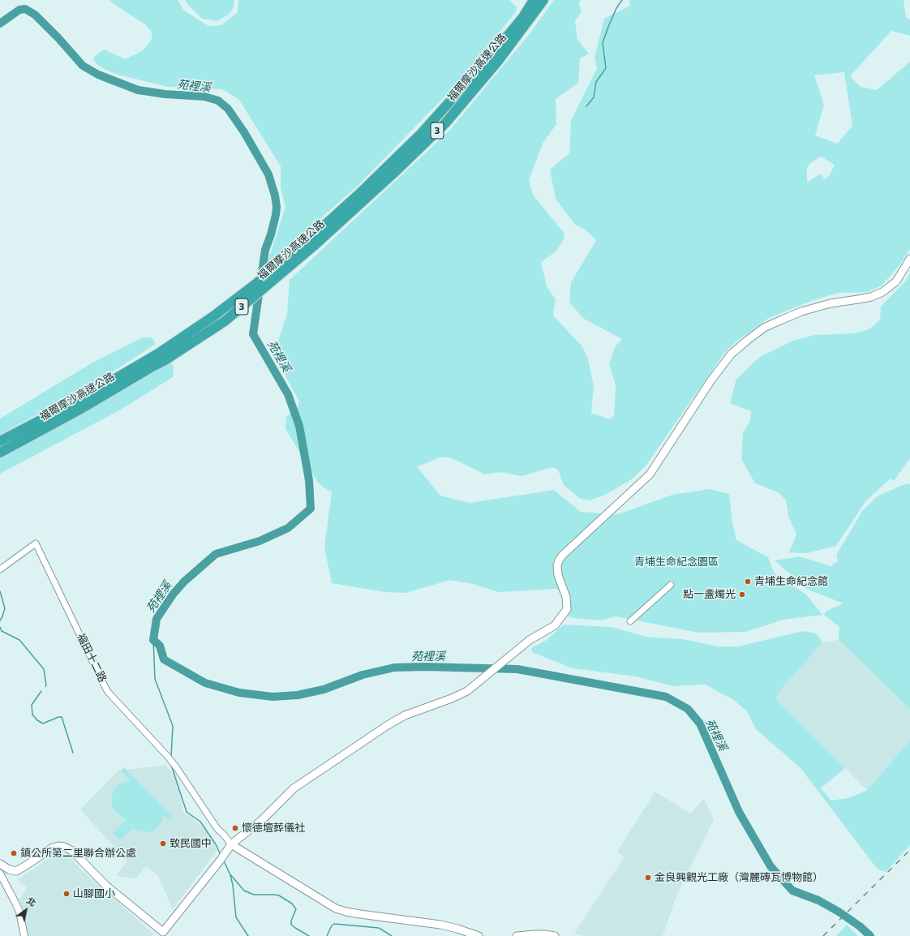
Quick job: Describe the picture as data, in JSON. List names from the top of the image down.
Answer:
{
  "streets": {
    "highway": ["福爾摩沙高速公路", "3"],
    "street": ["福田十二路"]
  },
  "water": ["苑裡溪"],
  "parks": ["青埔生命紀念園區"],
  "places": [
    "青埔生命紀念館",
    "點一盞燭光",
    "懷德壇葬儀社",
    "致民國中",
    "鎮公所第二里聯合辦公處",
    "金良興觀光工廠（灣麗磚瓦博物館）",
    "山腳國小"
  ],
  "north": "top right"
}
